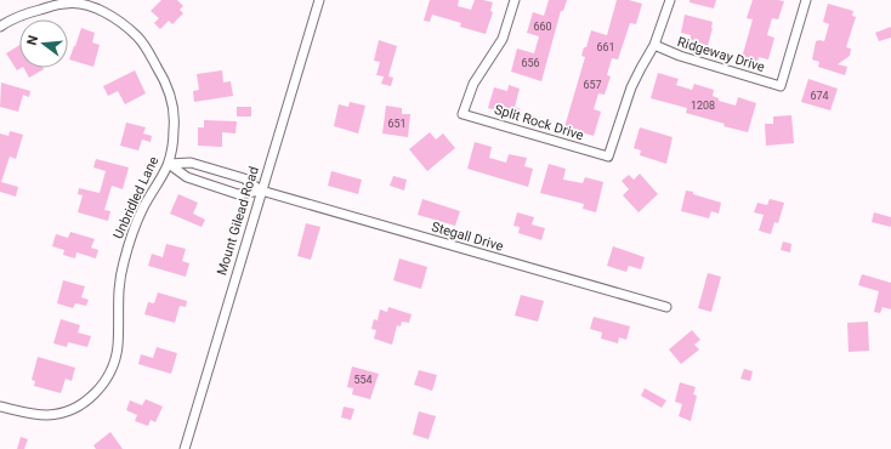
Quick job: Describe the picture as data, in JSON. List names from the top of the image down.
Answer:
{
  "streets": {
    "street": [
      "Ridgeway Drive",
      "Split Rock Drive",
      "Unbridled Lane",
      "Mount Gilead Road",
      "Stegall Drive"
    ]
  },
  "crossings": [
    ["Ridgeway Drive", "Split Rock Drive"],
    ["Mount Gilead Road", "Stegall Drive"]
  ],
  "house_numbers": [
    "660",
    "661",
    "656",
    "657",
    "674",
    "1208",
    "651",
    "554"
  ],
  "north": "left"
}
